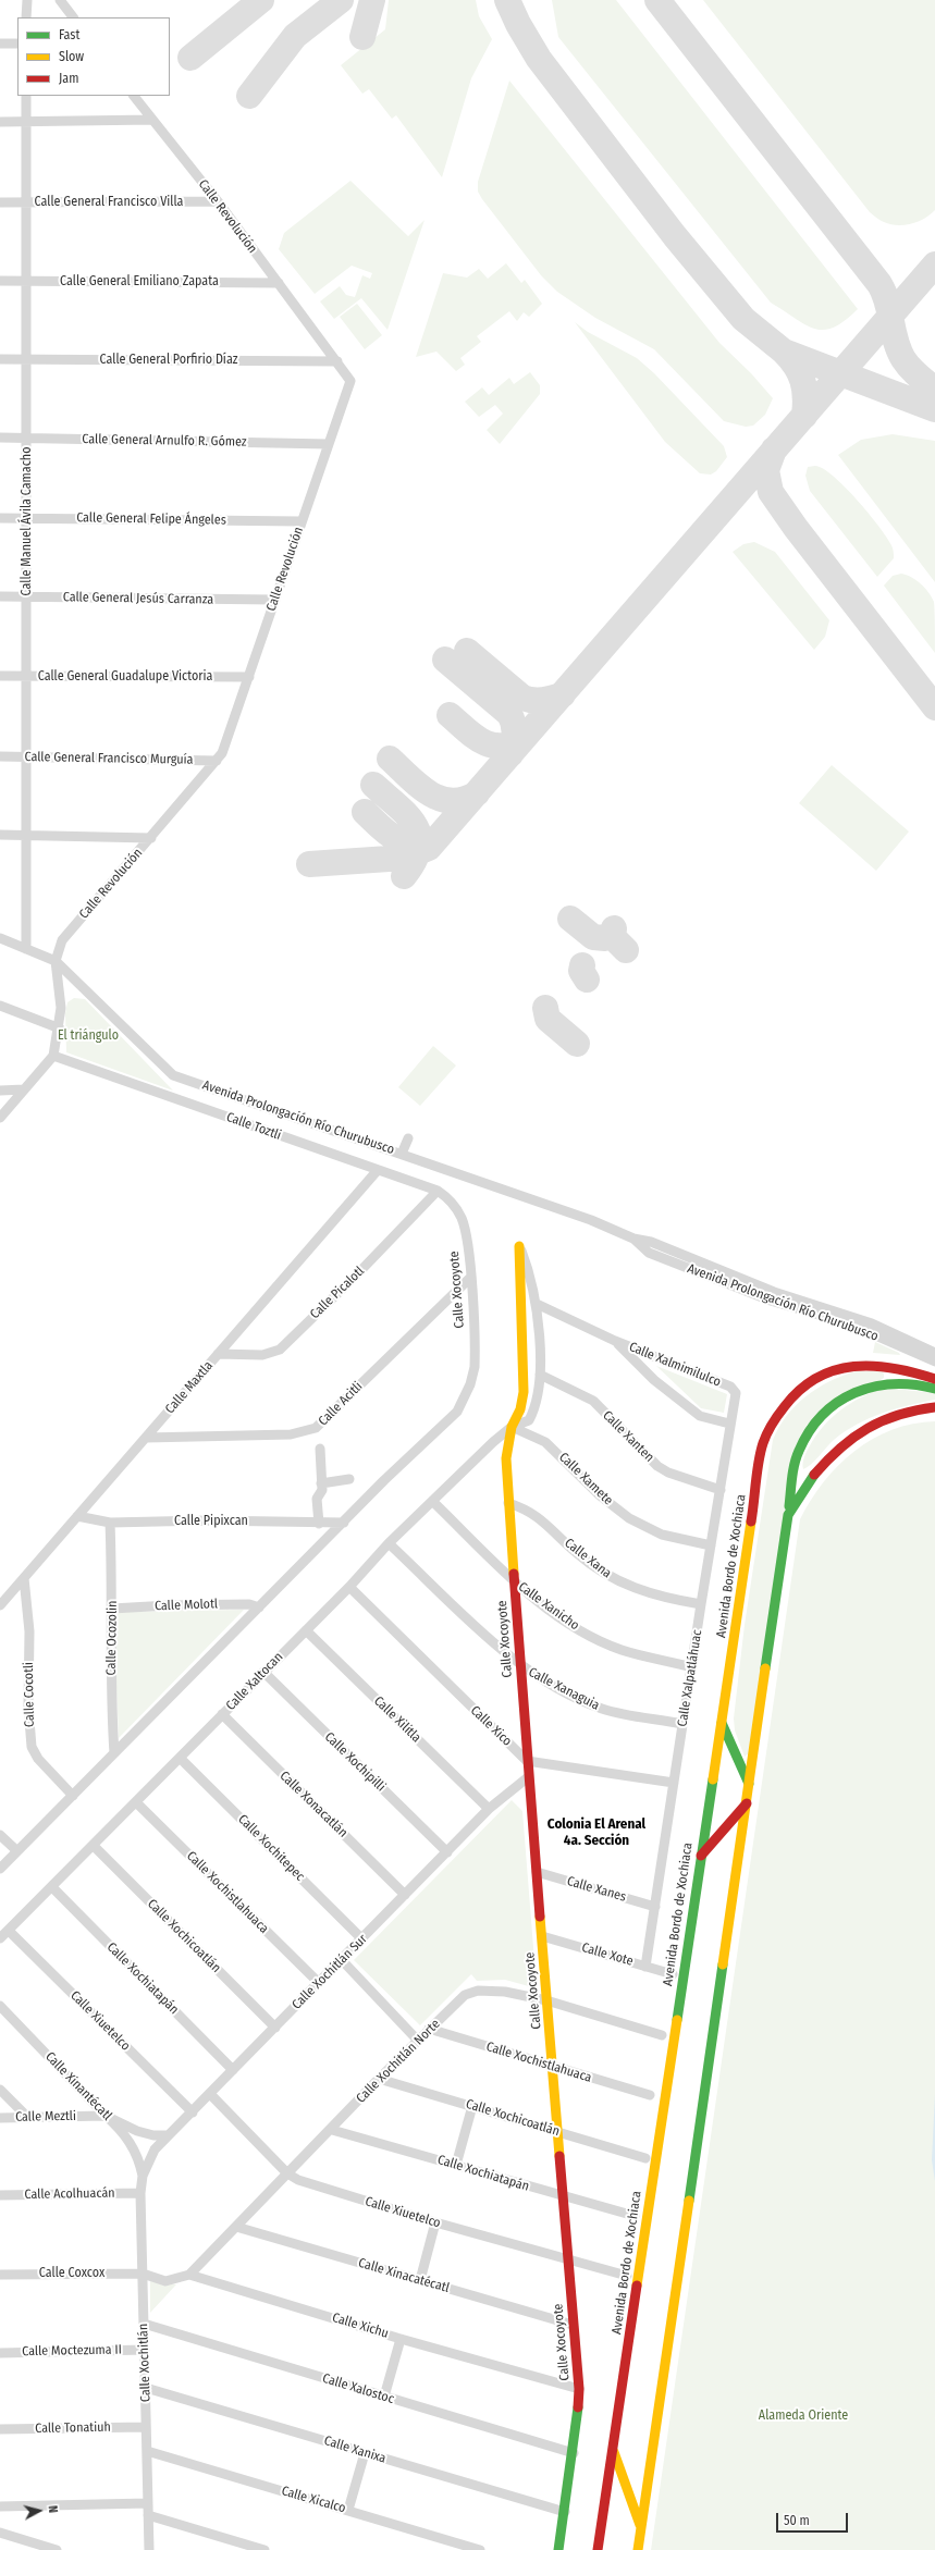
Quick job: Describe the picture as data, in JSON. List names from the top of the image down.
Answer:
{
  "streets": {
    "main road": ["Calle Xocoyote", "Avenida Bordo de Xochiaca"],
    "street": [
      "Calle General Francisco Villa",
      "Calle Revolución",
      "Calle General Emiliano Zapata",
      "Calle General Porfirio Díaz",
      "Calle General Arnulfo R. Gómez",
      "Calle General Felipe Ángeles",
      "Calle Manuel Ávila Camacho",
      "Calle General Jesús Carranza",
      "Calle General Guadalupe Victoria",
      "Calle General Francisco Murguía",
      "Avenida Prolongación Río Churubusco",
      "Calle Toztli",
      "Calle Picalotl",
      "Calle Xalmimilulco",
      "Calle Maxtla",
      "Calle Acitli",
      "Calle Xanten",
      "Calle Xamete",
      "Calle Pipixcan",
      "Calle Xana",
      "Calle Molotl",
      "Calle Xanicho",
      "Calle Ocozolin",
      "Calle Xalpatláhuac",
      "Calle Xaltocan",
      "Calle Xanaguia",
      "Calle Cocotli",
      "Calle Xilitla",
      "Calle Xico",
      "Calle Xochipilli",
      "Calle Xonacatlán",
      "Calle Xochitepec",
      "Calle Xanes",
      "Calle Xochistlahuaca",
      "Calle Xochicoatlán",
      "Calle Xote",
      "Calle Xochitlán Sur",
      "Calle Xochiatapán",
      "Calle Xiuetelco",
      "Calle Xochitlán Norte",
      "Calle Xinantécatl",
      "Calle Meztli",
      "Calle Acolhuacán",
      "Calle Coxcox",
      "Calle Xinacatécatl",
      "Calle Xichu",
      "Calle Moctezuma II",
      "Calle Xochitlán",
      "Calle Xalostoc",
      "Calle Tonatiuh",
      "Calle Xanixa",
      "Calle Xicalco"
    ]
  },
  "crossings": [
    ["Calle General Francisco Villa", "Calle Revolución"],
    ["Calle General Francisco Villa", "Calle Manuel Ávila Camacho"],
    ["Calle Revolución", "Calle General Emiliano Zapata"],
    ["Calle Revolución", "Calle General Porfirio Díaz"],
    ["Calle Revolución", "Calle General Arnulfo R. Gómez"],
    ["Calle Revolución", "Calle General Felipe Ángeles"],
    ["Calle Revolución", "Calle General Jesús Carranza"],
    ["Calle Revolución", "Calle General Guadalupe Victoria"],
    ["Calle Revolución", "Calle General Francisco Murguía"],
    ["Calle Revolución", "Avenida Prolongación Río Churubusco"],
    ["Calle Revolución", "Calle Toztli"],
    ["Calle General Emiliano Zapata", "Calle Manuel Ávila Camacho"],
    ["Calle General Porfirio Díaz", "Calle Manuel Ávila Camacho"],
    ["Calle General Arnulfo R. Gómez", "Calle Manuel Ávila Camacho"],
    ["Calle General Felipe Ángeles", "Calle Manuel Ávila Camacho"],
    ["Calle Manuel Ávila Camacho", "Calle General Jesús Carranza"],
    ["Calle Manuel Ávila Camacho", "Calle General Guadalupe Victoria"],
    ["Calle Manuel Ávila Camacho", "Calle General Francisco Murguía"],
    ["Calle Manuel Ávila Camacho", "Avenida Prolongación Río Churubusco"],
    ["Calle Toztli", "Calle Xocoyote"],
    ["Calle Toztli", "Calle Picalotl"],
    ["Calle Toztli", "Calle Maxtla"],
    ["Calle Xocoyote", "Calle Xalmimilulco"],
    ["Calle Xocoyote", "Calle Acitli"],
    ["Calle Xocoyote", "Calle Xanten"],
    ["Calle Xocoyote", "Calle Xamete"],
    ["Calle Xocoyote", "Calle Pipixcan"],
    ["Calle Xocoyote", "Calle Xana"],
    ["Calle Xocoyote", "Calle Xanicho"],
    ["Calle Xocoyote", "Calle Xaltocan"],
    ["Calle Xocoyote", "Calle Xanaguia"],
    ["Calle Xocoyote", "Calle Xico"],
    ["Calle Xocoyote", "Calle Xanes"],
    ["Calle Xocoyote", "Calle Xochistlahuaca"],
    ["Calle Xocoyote", "Calle Xochicoatlán"],
    ["Calle Xocoyote", "Calle Xote"],
    ["Calle Xocoyote", "Calle Xochitlán Sur"],
    ["Calle Xocoyote", "Calle Xochiatapán"],
    ["Calle Xocoyote", "Calle Xiuetelco"],
    ["Calle Xocoyote", "Calle Xochitlán Norte"],
    ["Calle Xocoyote", "Calle Xinacatécatl"],
    ["Calle Xocoyote", "Calle Xichu"],
    ["Calle Xocoyote", "Calle Xalostoc"],
    ["Calle Xocoyote", "Calle Xanixa"],
    ["Calle Picalotl", "Calle Maxtla"],
    ["Calle Xalmimilulco", "Calle Xalpatláhuac"],
    ["Calle Maxtla", "Calle Acitli"],
    ["Calle Maxtla", "Calle Pipixcan"],
    ["Calle Maxtla", "Calle Cocotli"],
    ["Calle Xanten", "Calle Xalpatláhuac"],
    ["Calle Xamete", "Calle Xalpatláhuac"],
    ["Calle Xamete", "Calle Xaltocan"],
    ["Calle Pipixcan", "Calle Ocozolin"],
    ["Calle Xana", "Calle Xalpatláhuac"],
    ["Calle Molotl", "Calle Ocozolin"],
    ["Calle Xanicho", "Calle Xalpatláhuac"],
    ["Calle Xanicho", "Calle Xaltocan"],
    ["Calle Xalpatláhuac", "Calle Xanaguia"],
    ["Calle Xalpatláhuac", "Calle Xanes"],
    ["Calle Xalpatláhuac", "Calle Xote"],
    ["Calle Xaltocan", "Calle Xanaguia"],
    ["Calle Xaltocan", "Calle Xilitla"],
    ["Calle Xaltocan", "Calle Xico"],
    ["Calle Xaltocan", "Calle Xochipilli"],
    ["Calle Xaltocan", "Calle Xonacatlán"],
    ["Calle Xaltocan", "Calle Xochitepec"],
    ["Calle Xaltocan", "Calle Xochistlahuaca"],
    ["Calle Xaltocan", "Calle Xochicoatlán"],
    ["Calle Xaltocan", "Calle Xochiatapán"],
    ["Calle Xaltocan", "Calle Xiuetelco"],
    ["Calle Xilitla", "Calle Xochitlán Sur"],
    ["Calle Xochipilli", "Calle Xochitlán Sur"],
    ["Calle Xonacatlán", "Calle Xochitlán Sur"],
    ["Calle Xochitepec", "Calle Xochitlán Sur"],
    ["Calle Xochistlahuaca", "Calle Xochitlán Sur"],
    ["Calle Xochistlahuaca", "Calle Xochitlán Norte"],
    ["Calle Xochicoatlán", "Calle Xochitlán Sur"],
    ["Calle Xochicoatlán", "Calle Xochitlán Norte"],
    ["Calle Xochitlán Sur", "Calle Xochiatapán"],
    ["Calle Xochitlán Sur", "Calle Xiuetelco"],
    ["Calle Xochitlán Sur", "Calle Xinantécatl"],
    ["Calle Xochitlán Sur", "Calle Meztli"],
    ["Calle Xochitlán Sur", "Calle Xochitlán"],
    ["Calle Xochiatapán", "Calle Xochitlán Norte"],
    ["Calle Xiuetelco", "Calle Xochitlán Norte"],
    ["Calle Xochitlán Norte", "Calle Xinacatécatl"],
    ["Calle Xochitlán Norte", "Calle Xichu"],
    ["Calle Xinantécatl", "Calle Meztli"],
    ["Calle Xinantécatl", "Calle Xochitlán"],
    ["Calle Acolhuacán", "Calle Xochitlán"],
    ["Calle Coxcox", "Calle Xochitlán"],
    ["Calle Moctezuma II", "Calle Xochitlán"],
    ["Calle Xochitlán", "Calle Xalostoc"],
    ["Calle Xochitlán", "Calle Tonatiuh"],
    ["Calle Xochitlán", "Calle Xanixa"],
    ["Calle Xochitlán", "Calle Xicalco"]
  ],
  "districts": ["Colonia El Arenal 4a. Sección"],
  "parks": ["El triángulo", "Alameda Oriente"],
  "legend": ["Fast", "Slow", "Jam"],
  "scale_bar": "50 m",
  "north": "right"
}
